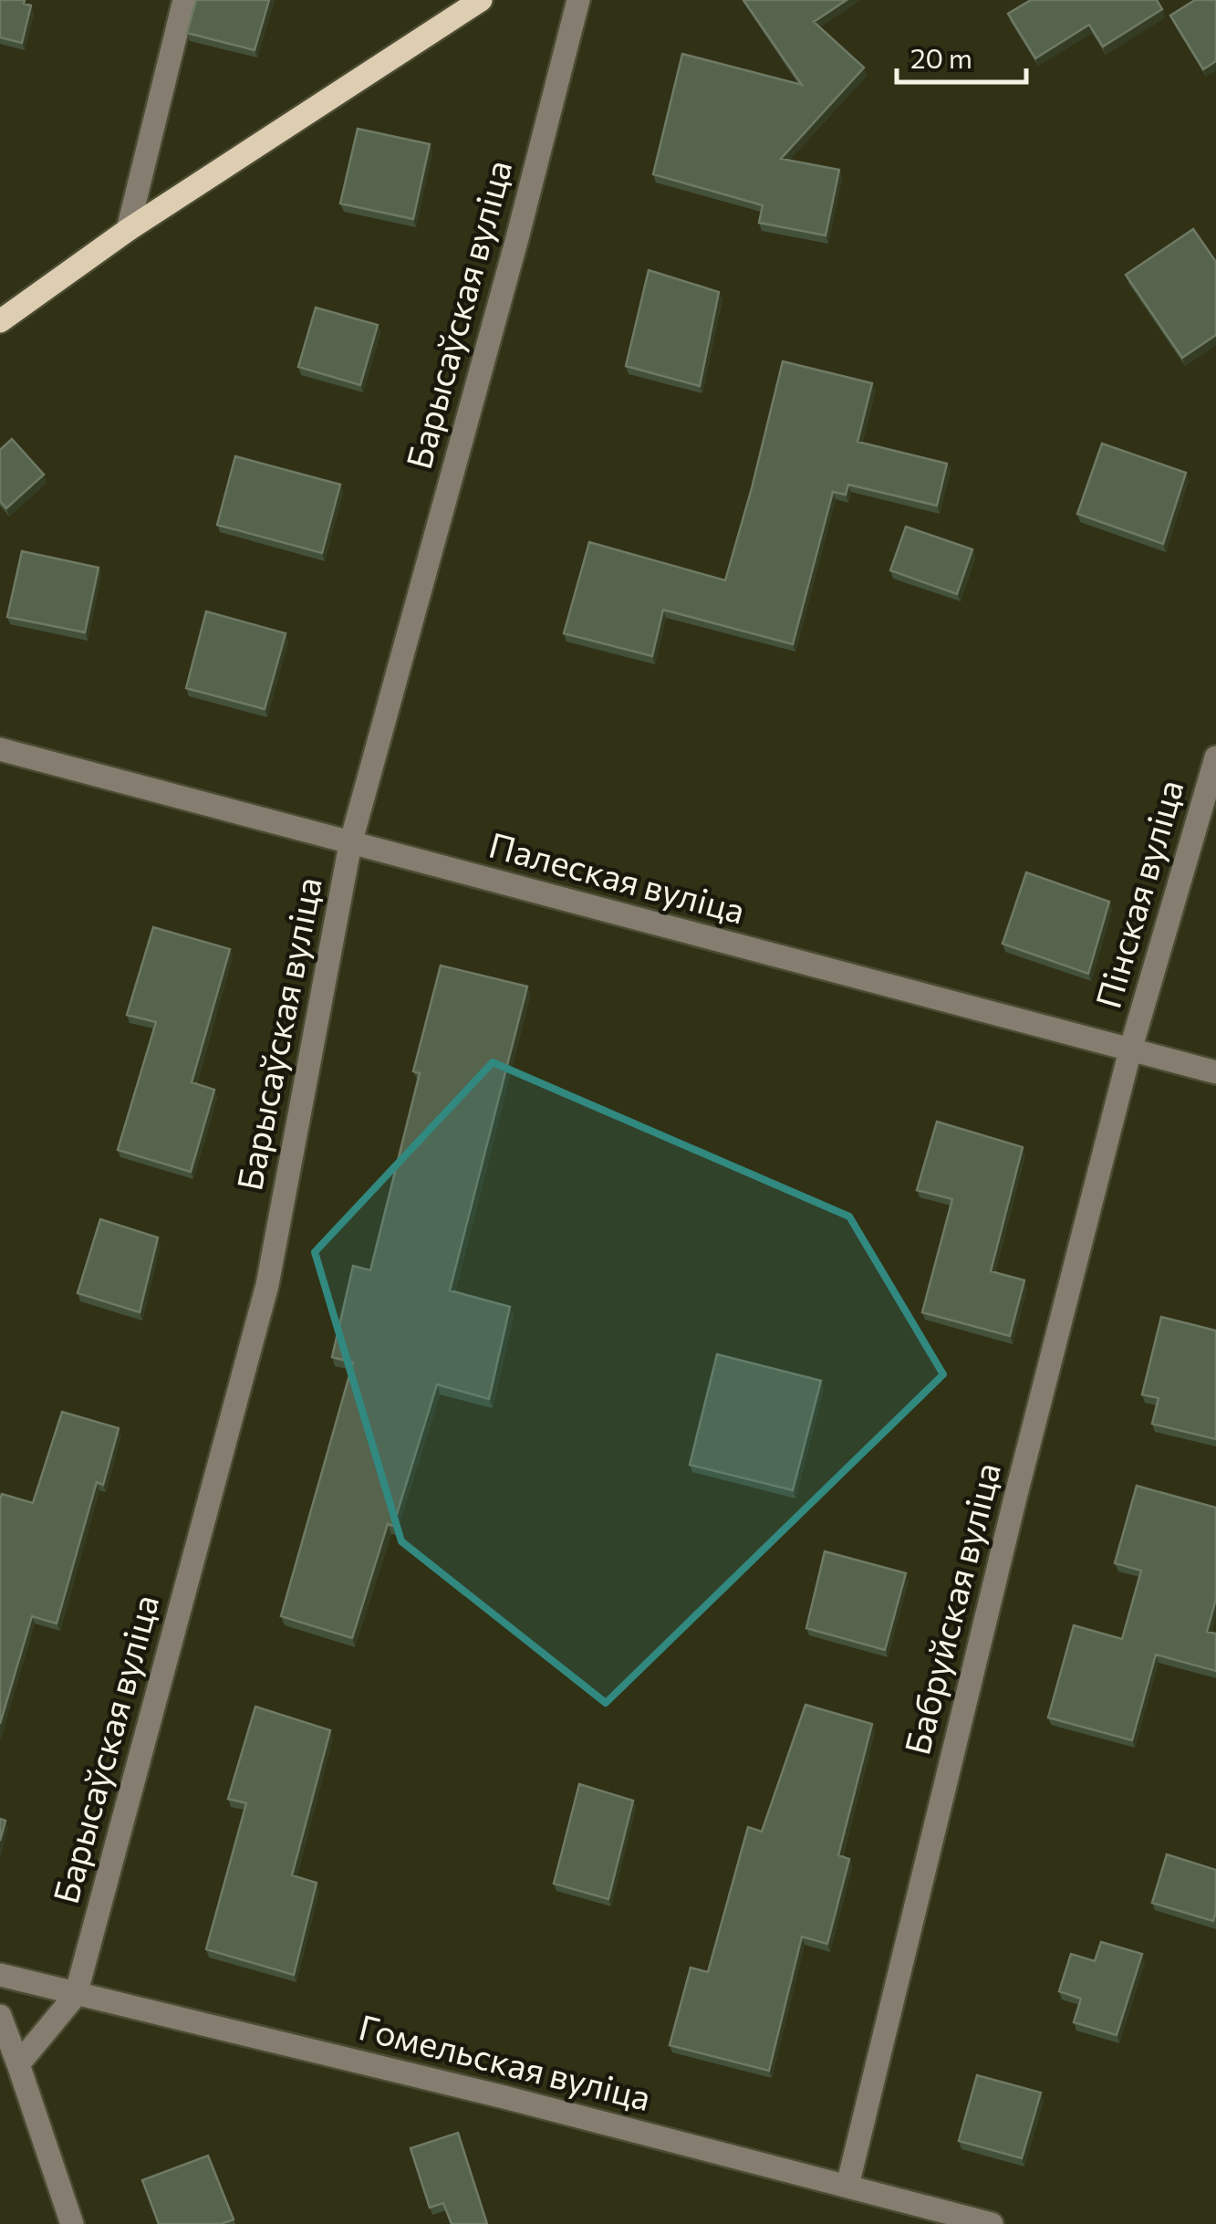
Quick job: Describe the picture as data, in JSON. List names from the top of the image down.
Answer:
{
  "streets": {
    "street": [
      "Барысаўская вуліца",
      "Палеская вуліца",
      "Пінская вуліца",
      "Бабруйская вуліца",
      "Гомельская вуліца"
    ]
  },
  "crossings": [
    ["Барысаўская вуліца", "Палеская вуліца"],
    ["Барысаўская вуліца", "Гомельская вуліца"],
    ["Палеская вуліца", "Пінская вуліца"],
    ["Палеская вуліца", "Бабруйская вуліца"],
    ["Пінская вуліца", "Бабруйская вуліца"],
    ["Бабруйская вуліца", "Гомельская вуліца"]
  ],
  "scale_bar": "20 m"
}
